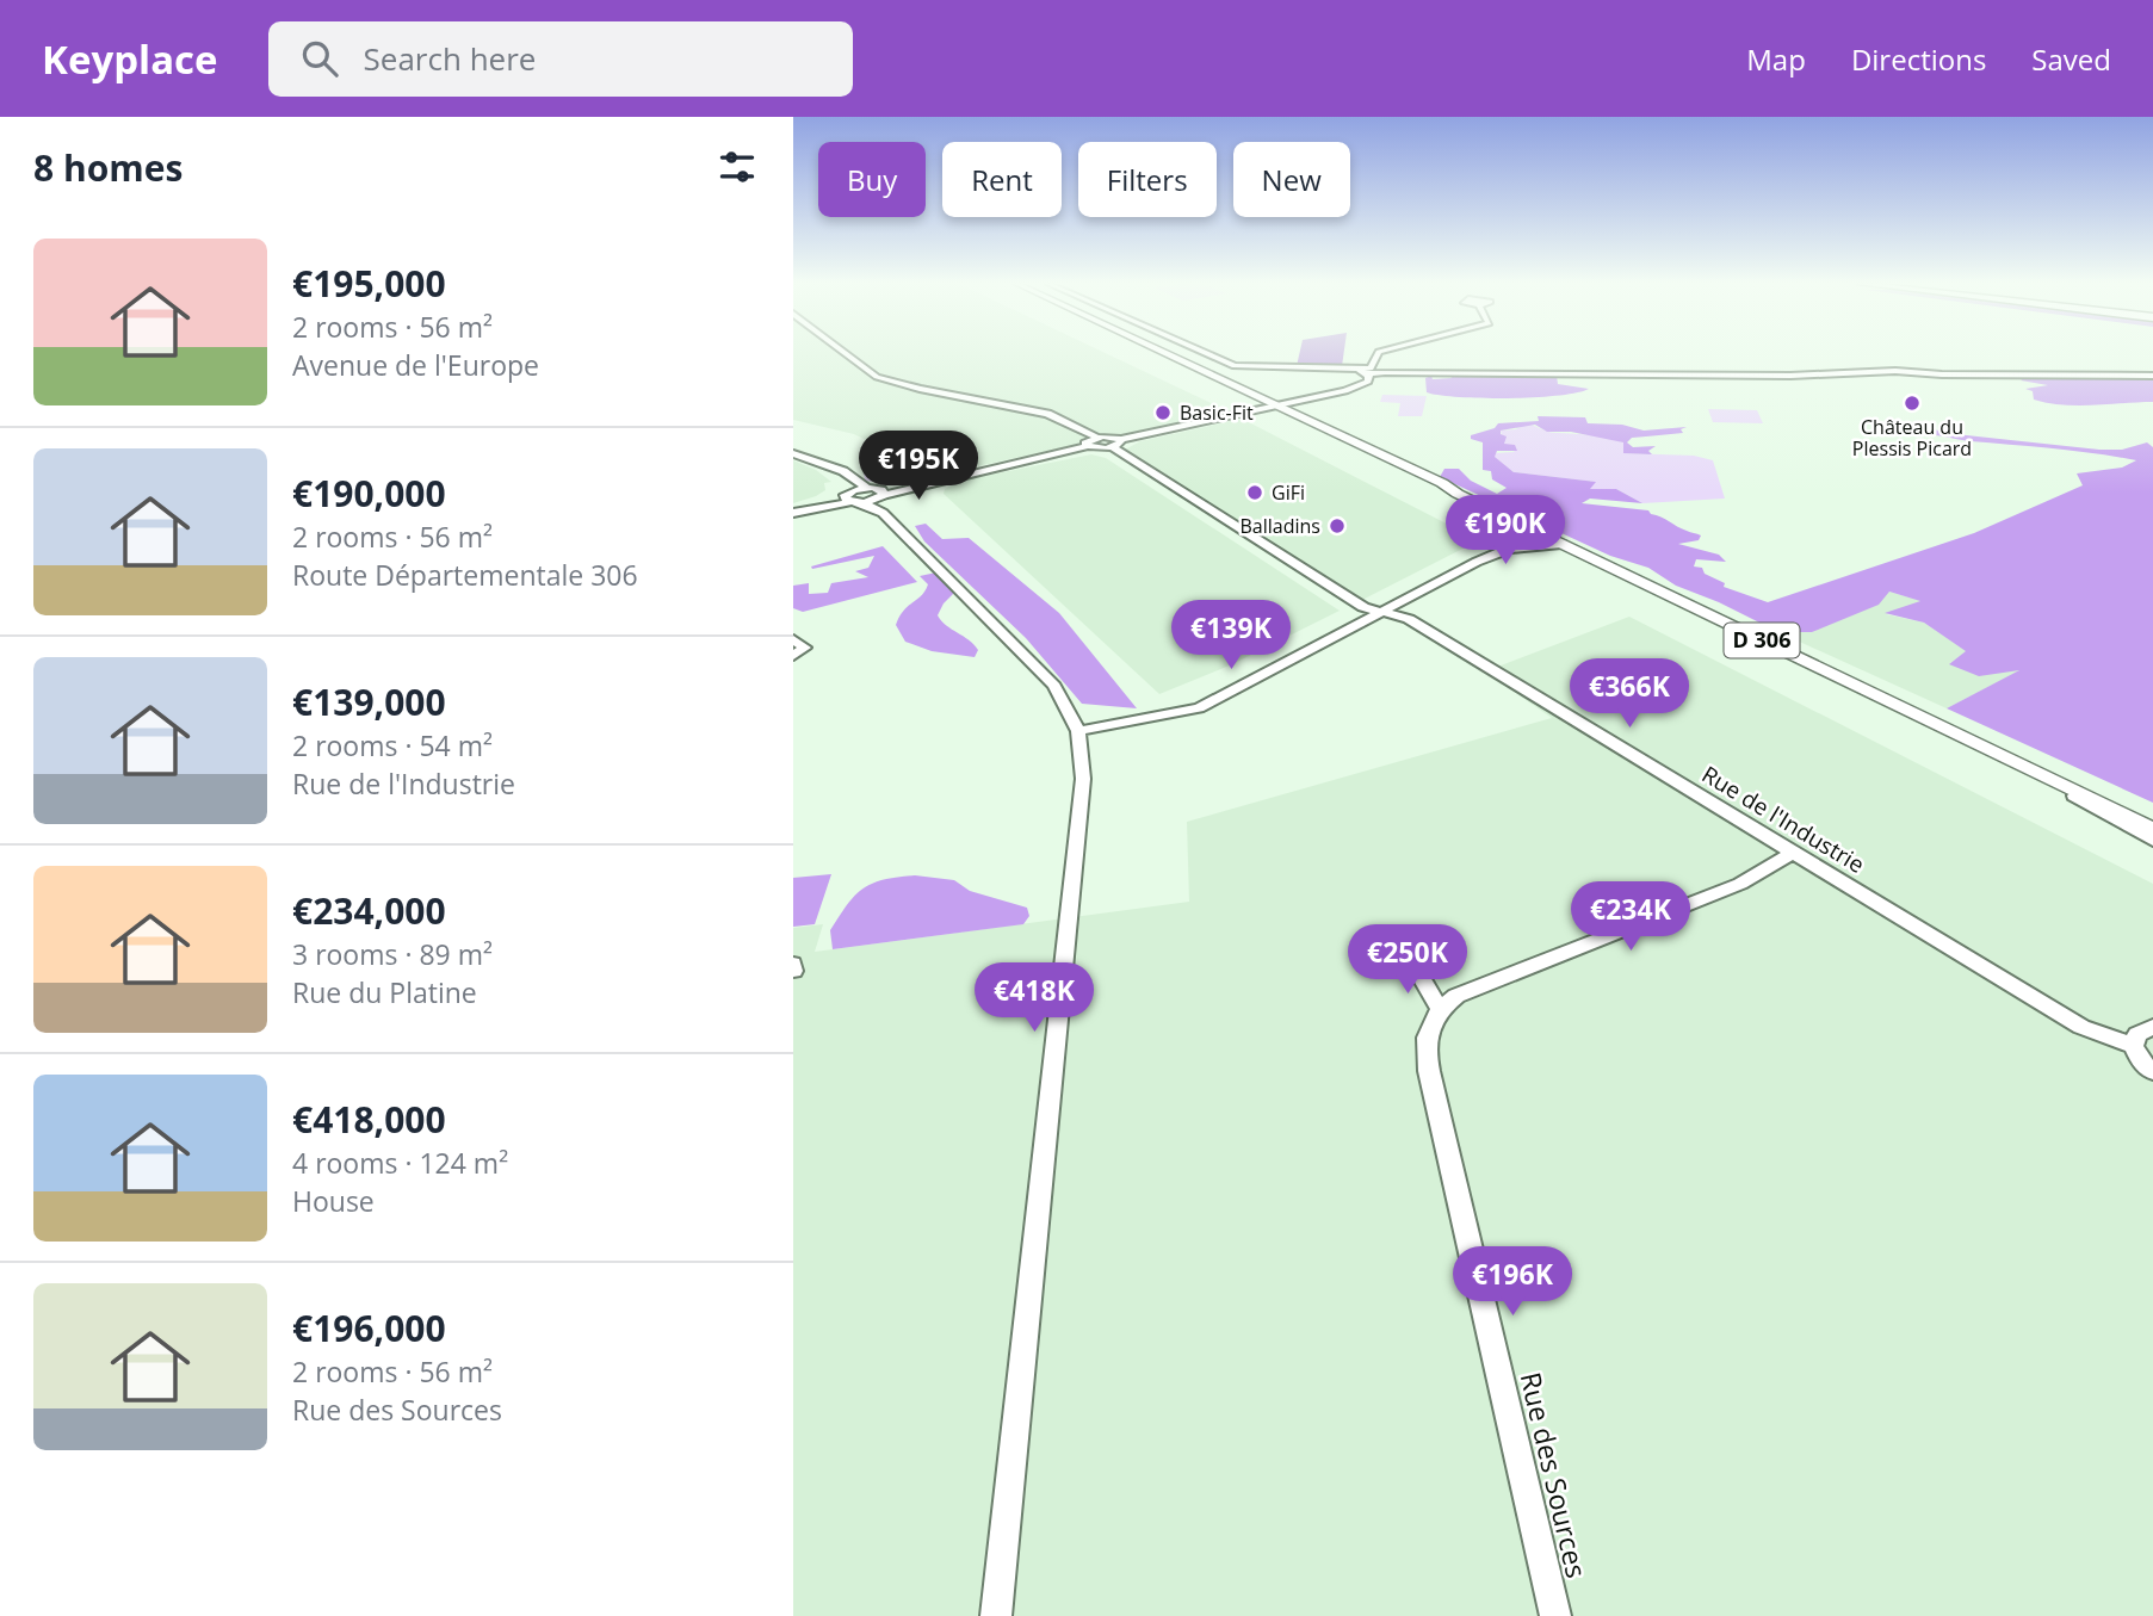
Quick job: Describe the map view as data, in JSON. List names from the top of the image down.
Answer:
{
  "streets": {
    "main road": ["D 306"],
    "street": ["Rue de l'Industrie", "Rue des Sources"]
  },
  "places": [
    "Château du Plessis Picard",
    "Basic-Fit",
    "GiFi",
    "Balladins"
  ],
  "page": {
    "header": "Keyplace",
    "search": "Search here",
    "nav": ["Map", "Directions", "Saved"],
    "heading": "8 homes",
    "chip": [
      "Buy",
      "Rent",
      "Filters",
      "New"
    ],
    "list": [
      {
        "name": "€195,000",
        "note": "2 rooms · 56 m² · Avenue de l'Europe"
      },
      {
        "name": "€190,000",
        "note": "2 rooms · 56 m² · Route Départementale 306"
      },
      {
        "name": "€139,000",
        "note": "2 rooms · 54 m² · Rue de l'Industrie"
      },
      {
        "name": "€234,000",
        "note": "3 rooms · 89 m² · Rue du Platine"
      },
      {
        "name": "€418,000",
        "note": "4 rooms · 124 m² · House"
      },
      {
        "name": "€196,000",
        "note": "2 rooms · 56 m² · Rue des Sources"
      }
    ],
    "price": [
      "€195K",
      "€190K",
      "€139K",
      "€366K",
      "€234K",
      "€250K",
      "€418K",
      "€196K"
    ]
  }
}
